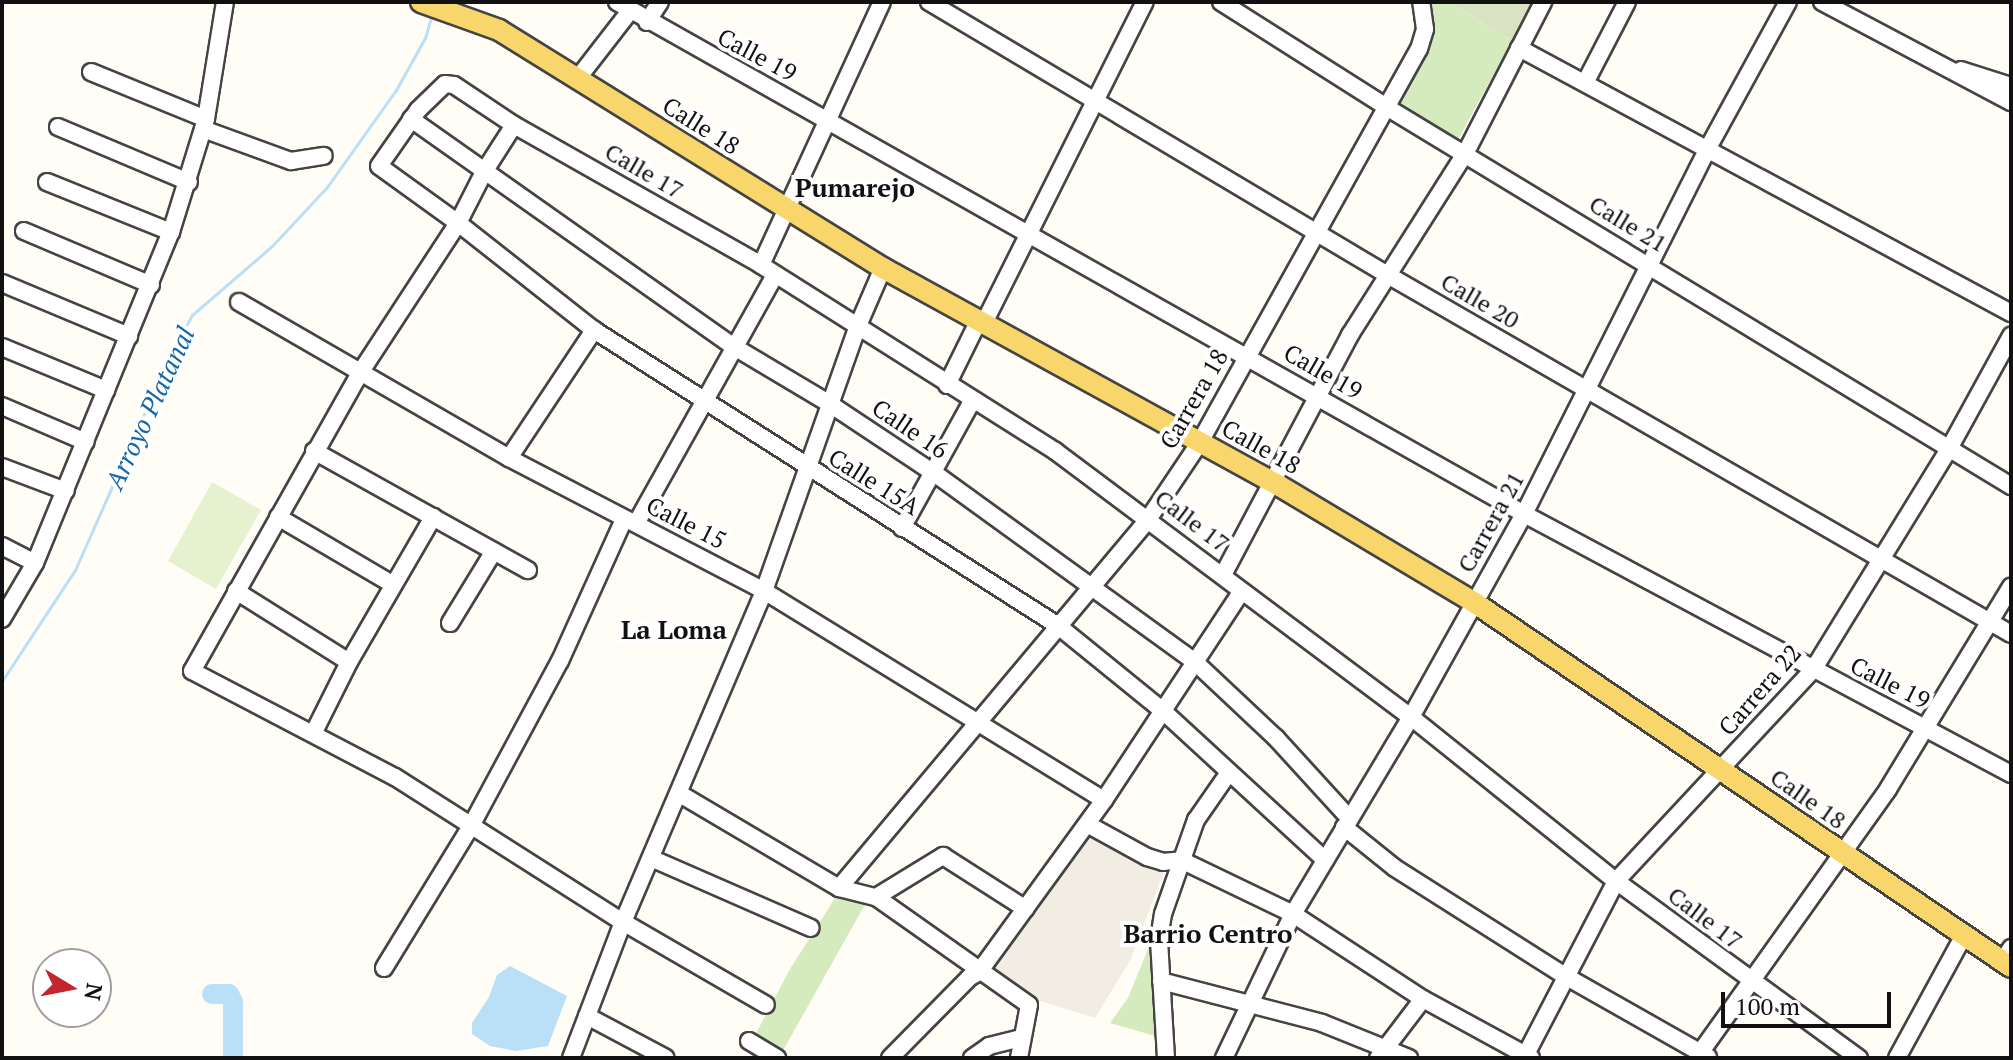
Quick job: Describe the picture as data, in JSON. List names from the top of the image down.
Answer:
{
  "streets": {
    "main road": ["Calle 18"],
    "street": [
      "Calle 19",
      "Calle 17",
      "Calle 21",
      "Calle 20",
      "Carrera 18",
      "Calle 16",
      "Calle 15A",
      "Carrera 21",
      "Calle 15",
      "Carrera 22"
    ]
  },
  "crossings": [
    ["Calle 19", "Carrera 18"],
    ["Calle 19", "Carrera 21"],
    ["Calle 19", "Carrera 22"],
    ["Calle 18", "Carrera 18"],
    ["Calle 18", "Carrera 21"],
    ["Calle 18", "Carrera 22"],
    ["Calle 17", "Carrera 18"],
    ["Calle 17", "Calle 16"],
    ["Calle 17", "Calle 15A"],
    ["Calle 17", "Carrera 21"],
    ["Calle 17", "Carrera 22"],
    ["Calle 21", "Carrera 18"],
    ["Calle 21", "Carrera 21"],
    ["Calle 21", "Carrera 22"],
    ["Calle 20", "Carrera 18"],
    ["Calle 20", "Carrera 21"],
    ["Calle 20", "Carrera 22"],
    ["Carrera 18", "Calle 16"],
    ["Carrera 18", "Calle 15A"],
    ["Carrera 18", "Calle 15"],
    ["Calle 16", "Calle 15A"],
    ["Calle 16", "Carrera 21"],
    ["Calle 16", "Carrera 22"],
    ["Calle 15A", "Carrera 21"]
  ],
  "districts": ["Pumarejo", "La Loma", "Barrio Centro"],
  "water": ["Arroyo Platanal"],
  "scale_bar": "100 m",
  "north": "right"
}
